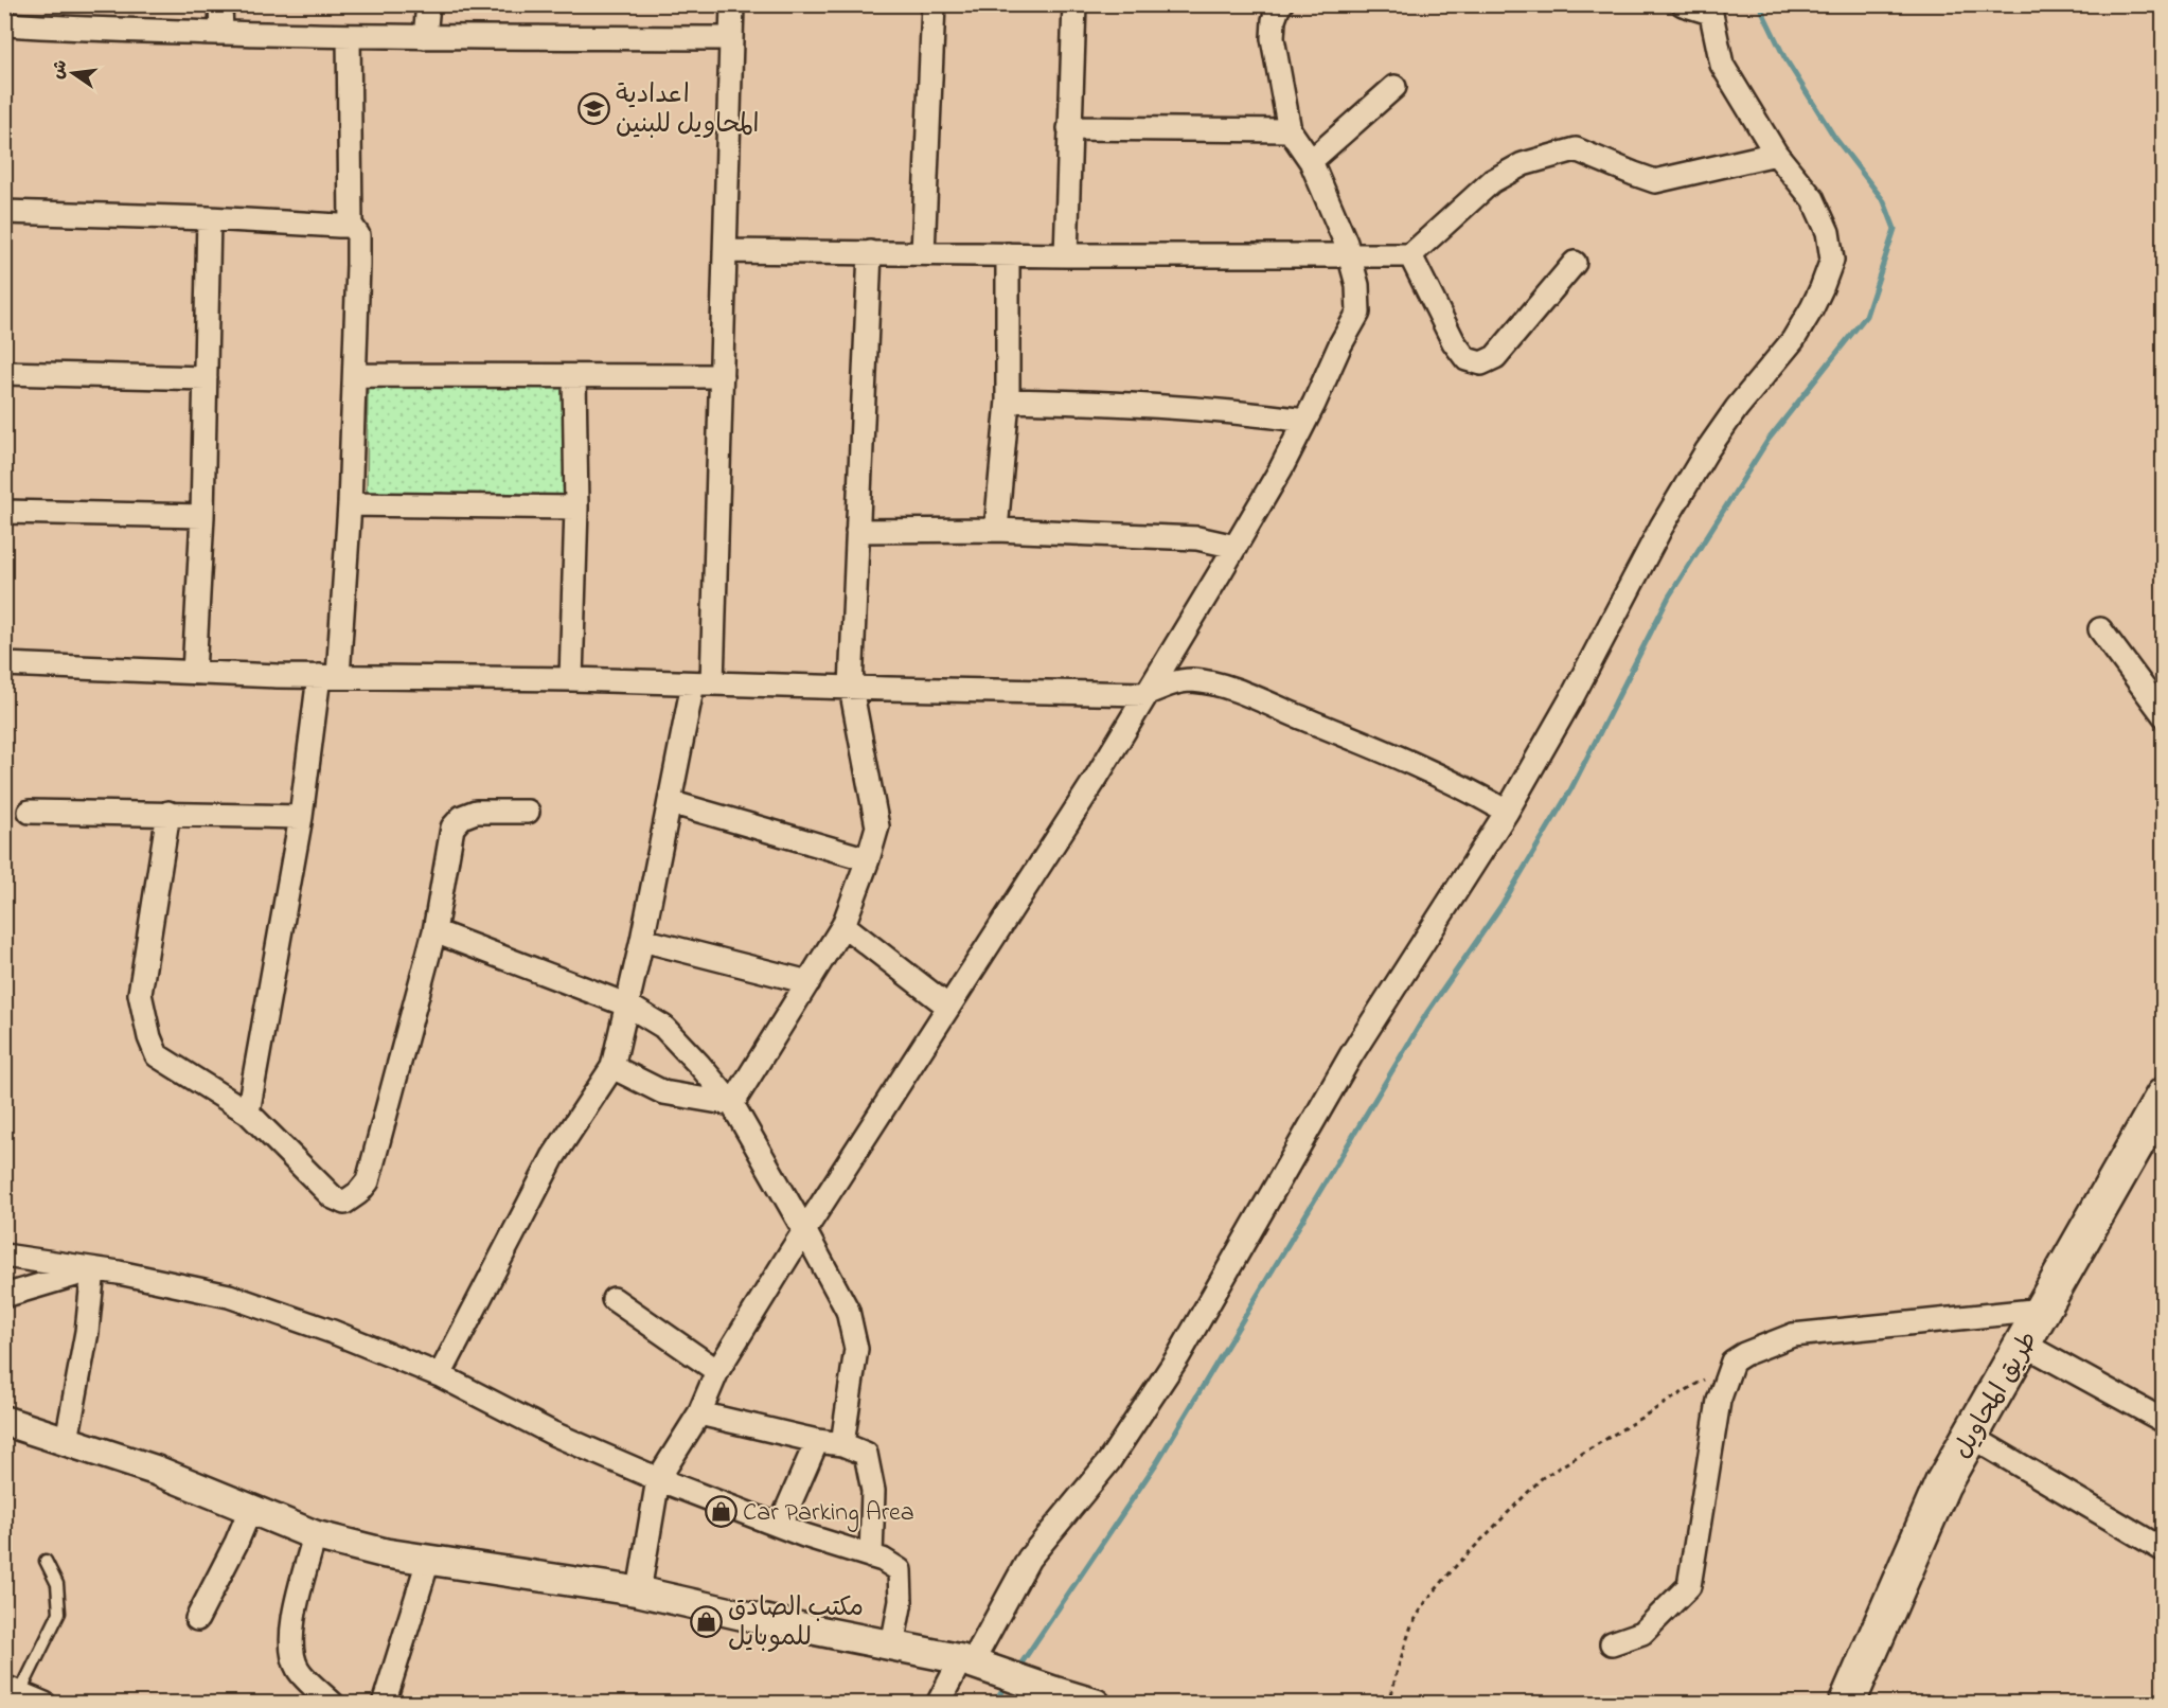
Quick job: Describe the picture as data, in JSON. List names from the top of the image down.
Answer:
{
  "streets": {
    "main road": ["طريق المحاويل"]
  },
  "places": {
    "school or university": ["اعدادية المحاويل للبنين"],
    "shop": ["Car Parking Area", "مكتب الصادق للموبايل"]
  },
  "north": "left"
}
